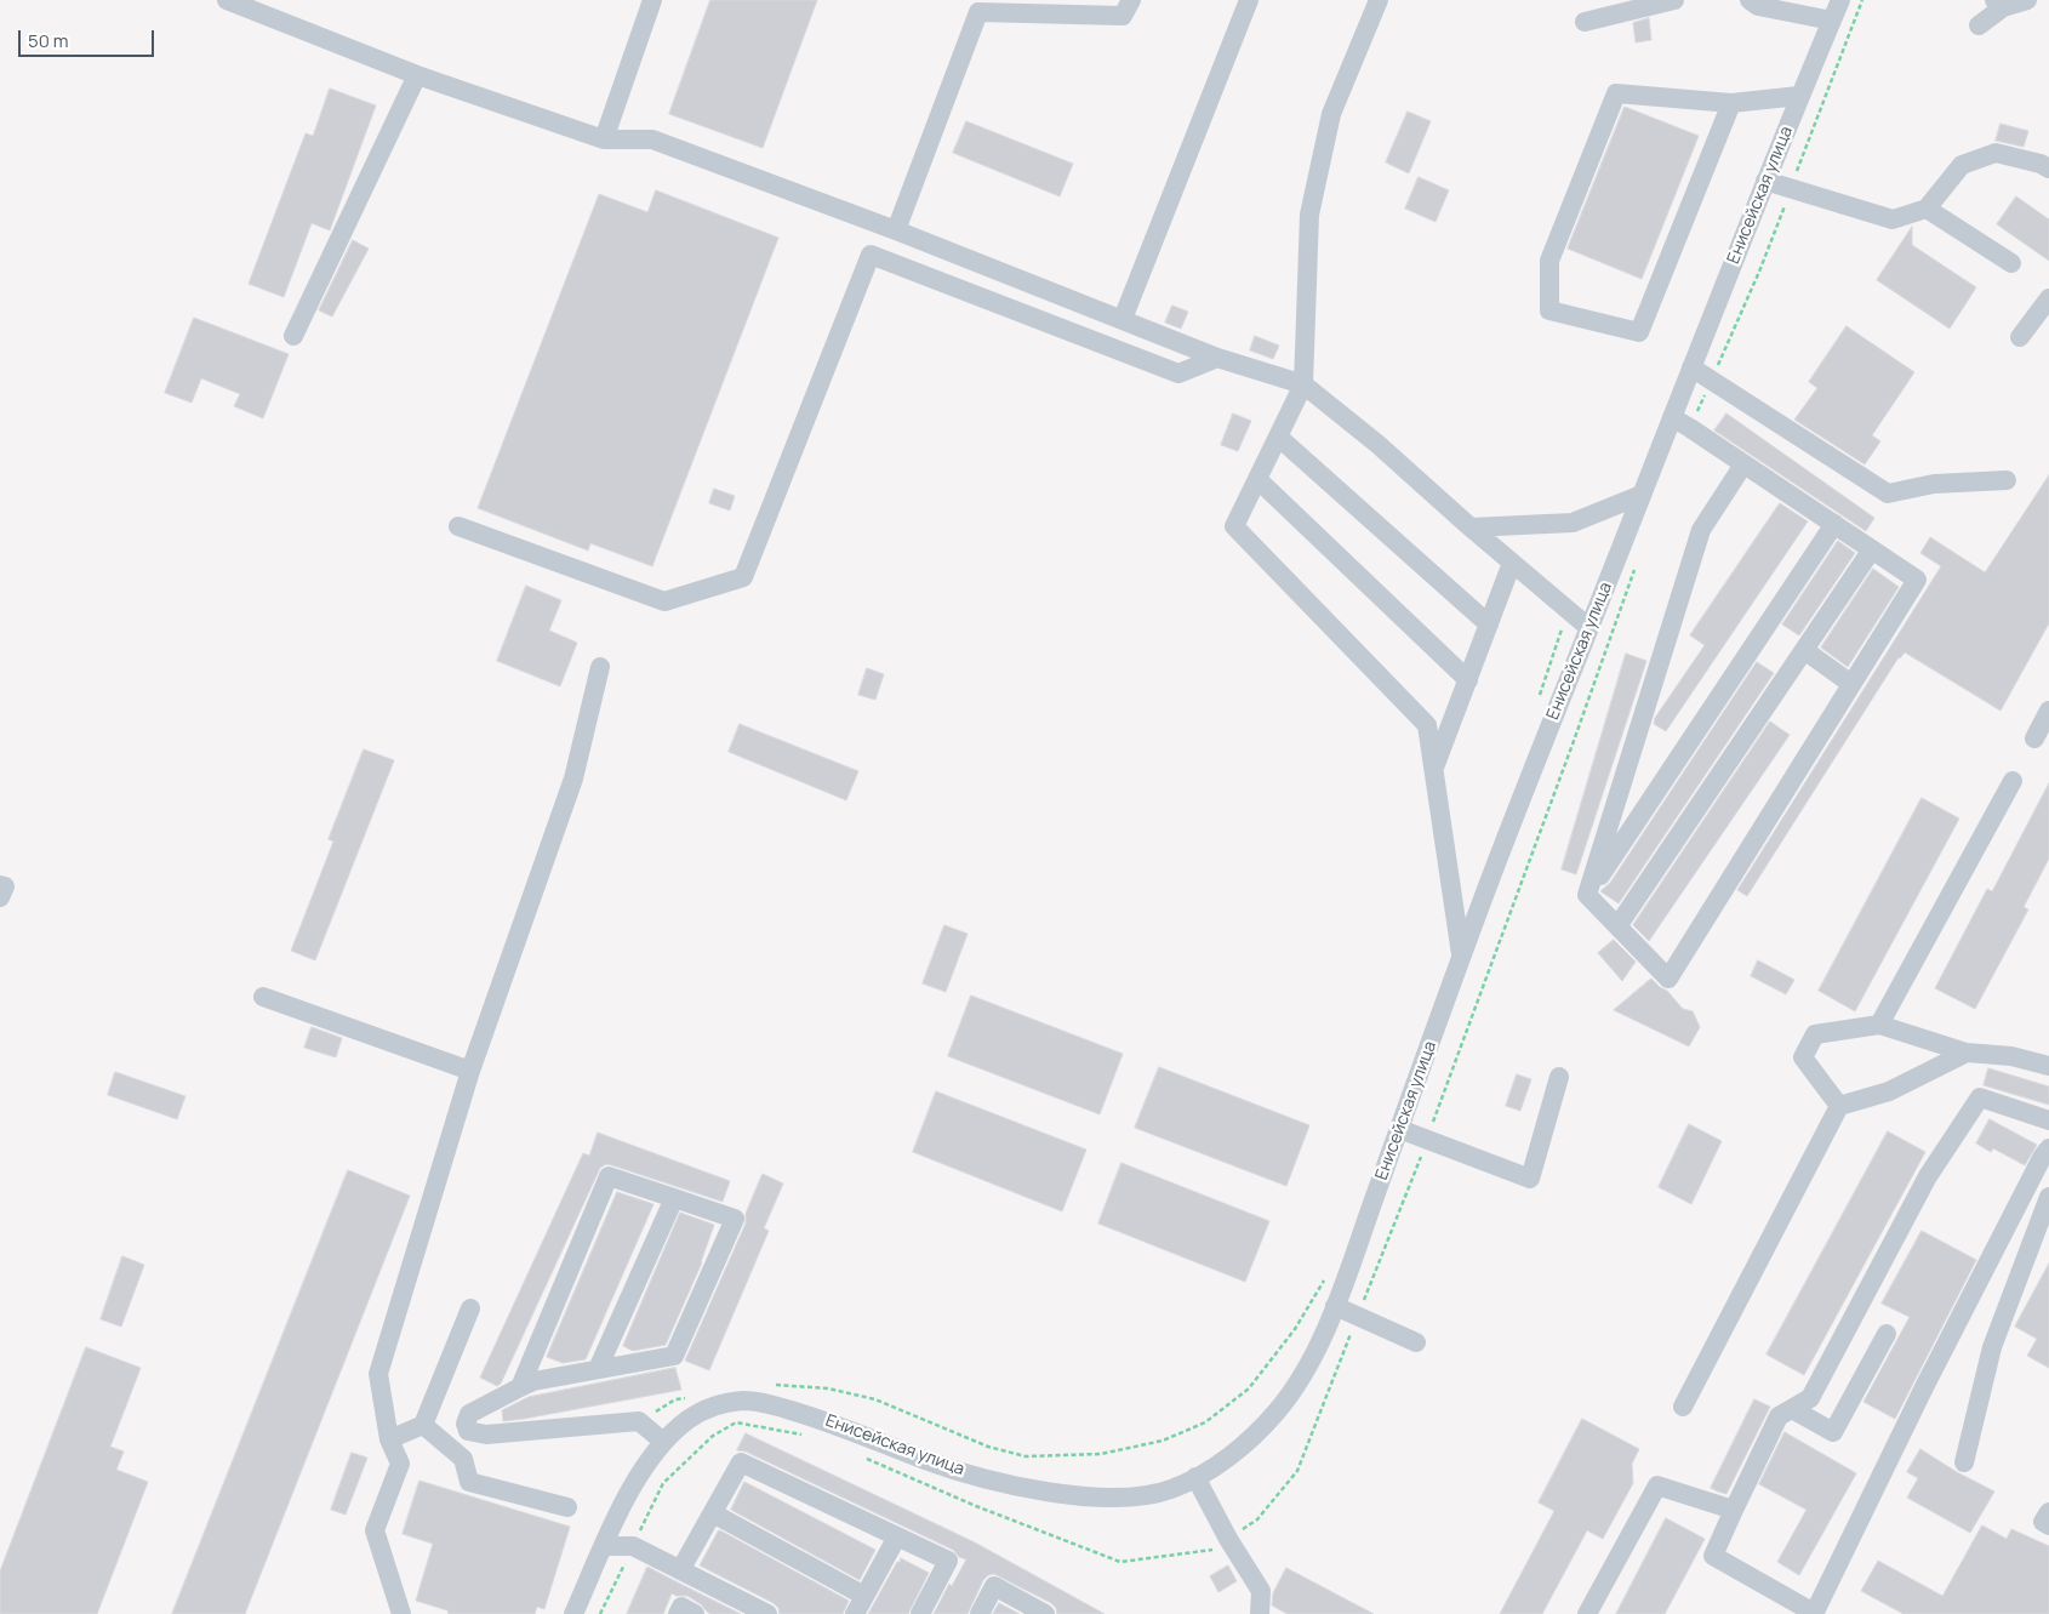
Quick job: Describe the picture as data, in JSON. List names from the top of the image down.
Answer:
{
  "streets": {
    "street": ["Енисейская улица"]
  },
  "scale_bar": "50 m"
}
